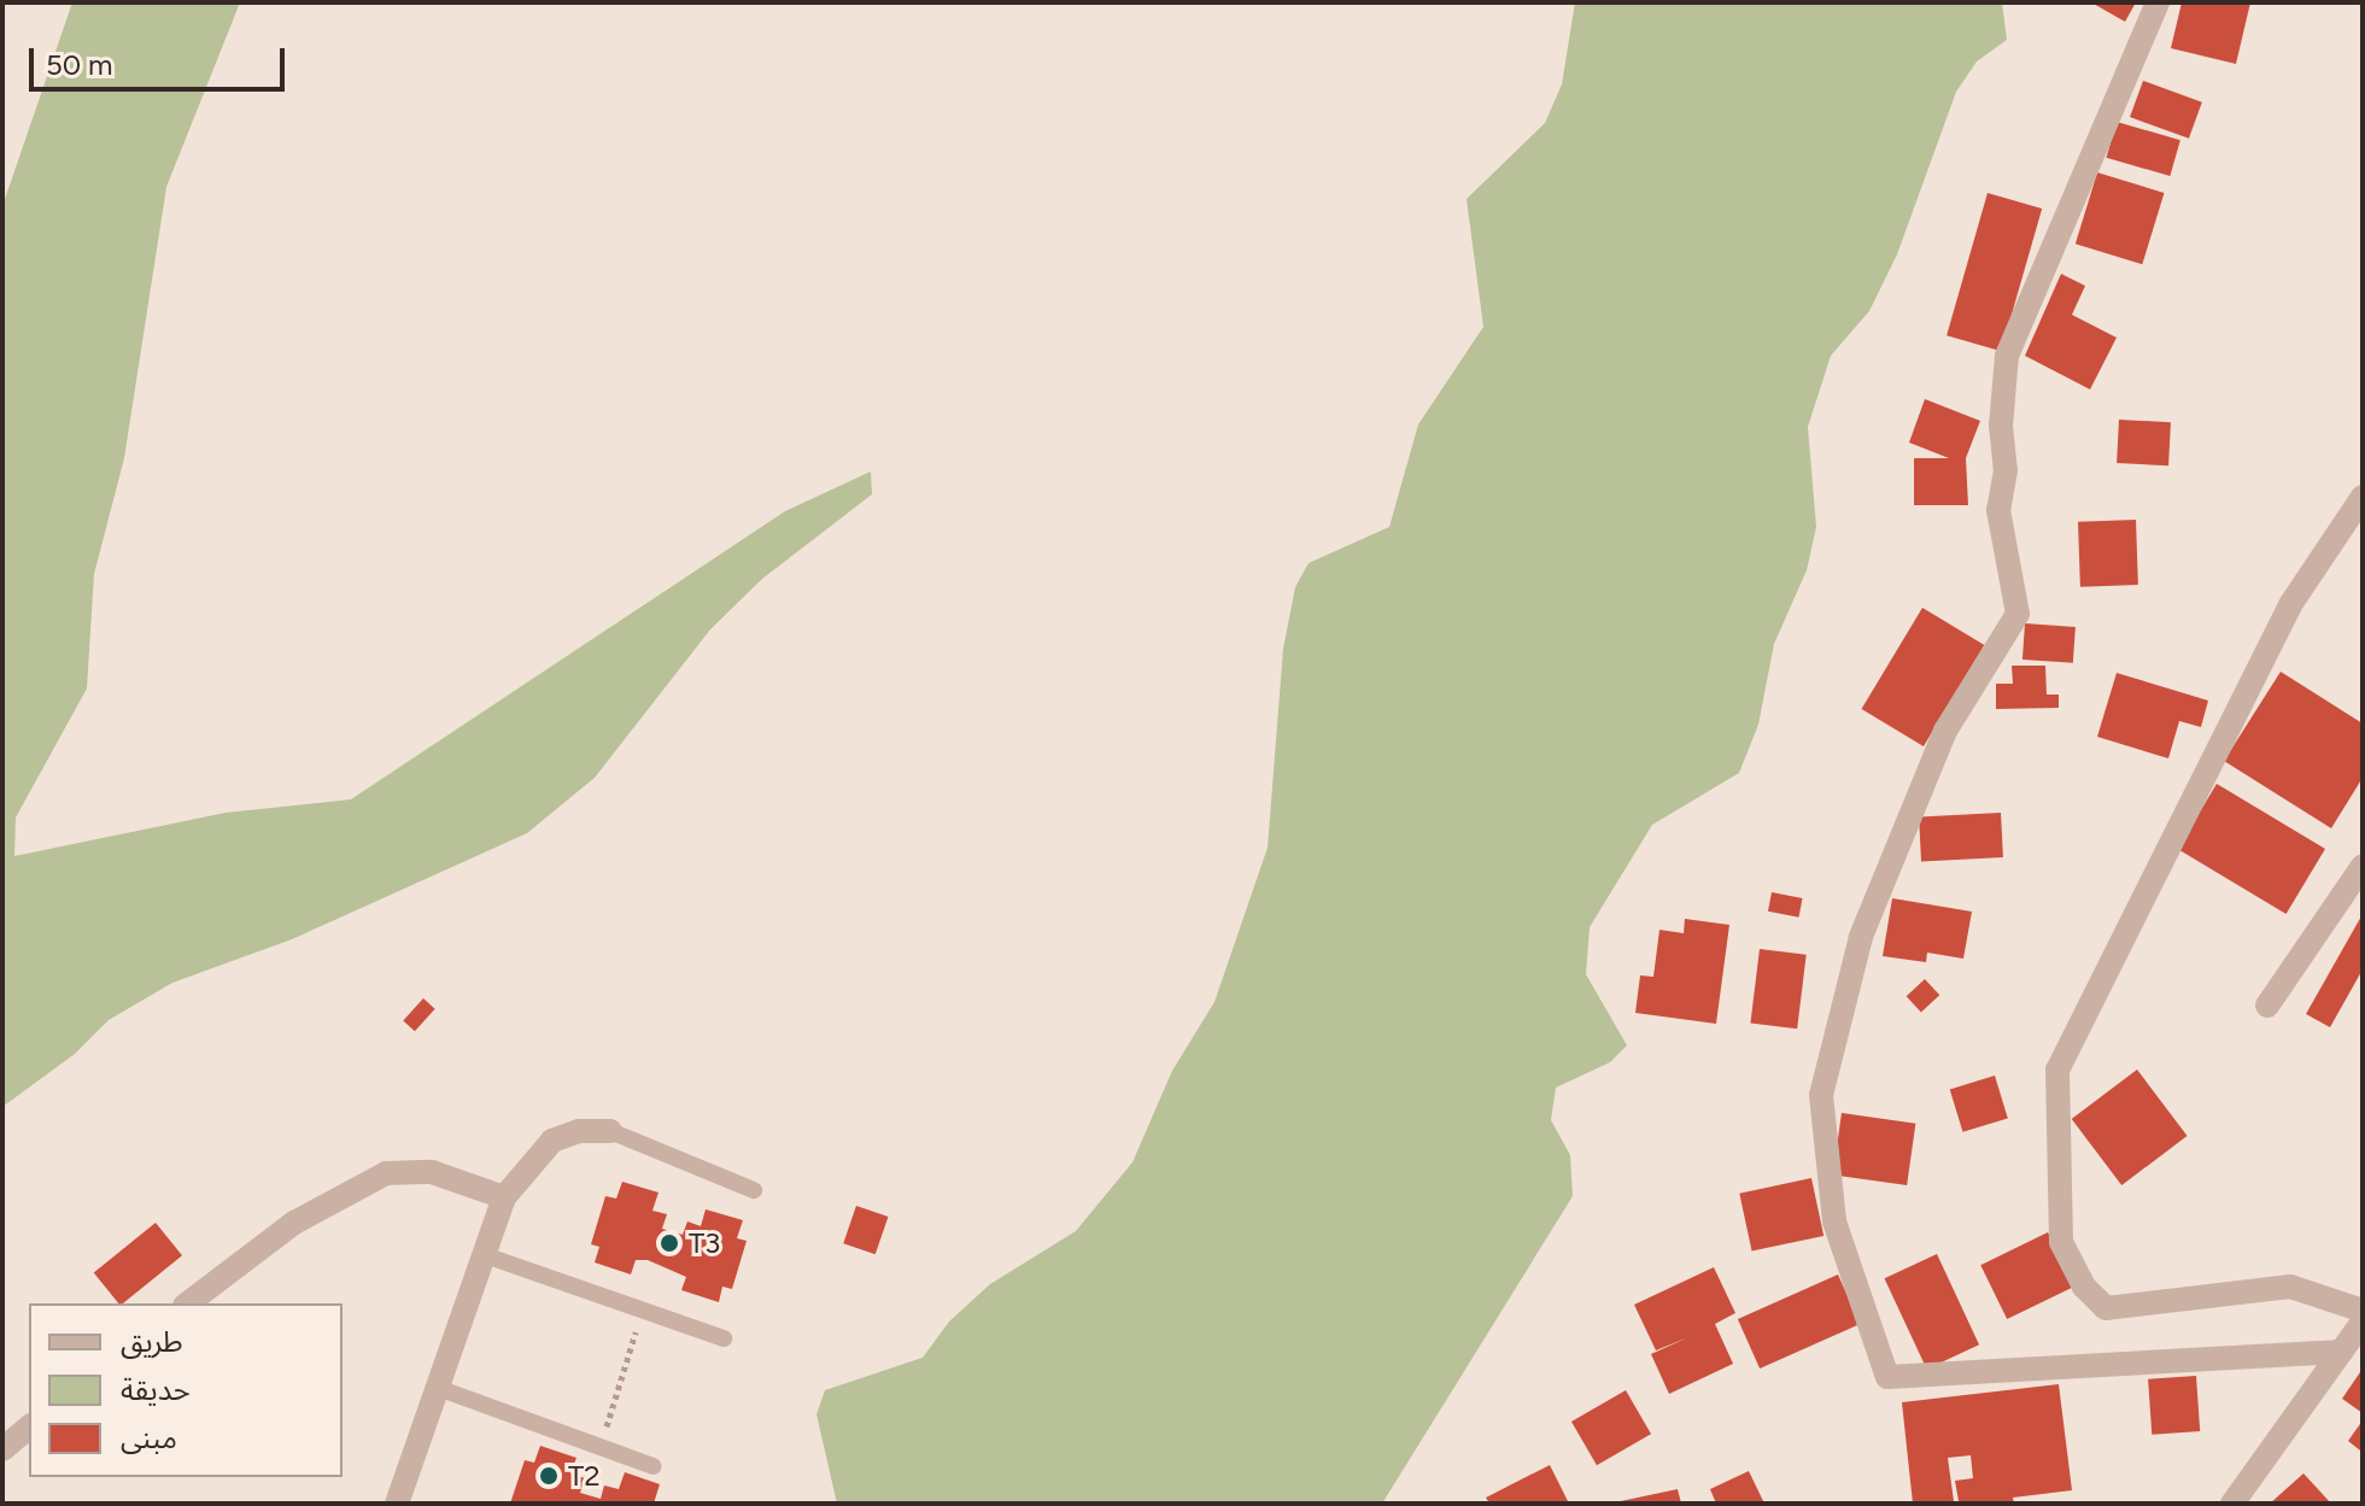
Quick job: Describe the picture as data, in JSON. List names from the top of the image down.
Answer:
{
  "places": ["T3", "T2"],
  "legend": ["طريق", "حديقة", "مبنى"],
  "scale_bar": "50 m"
}
